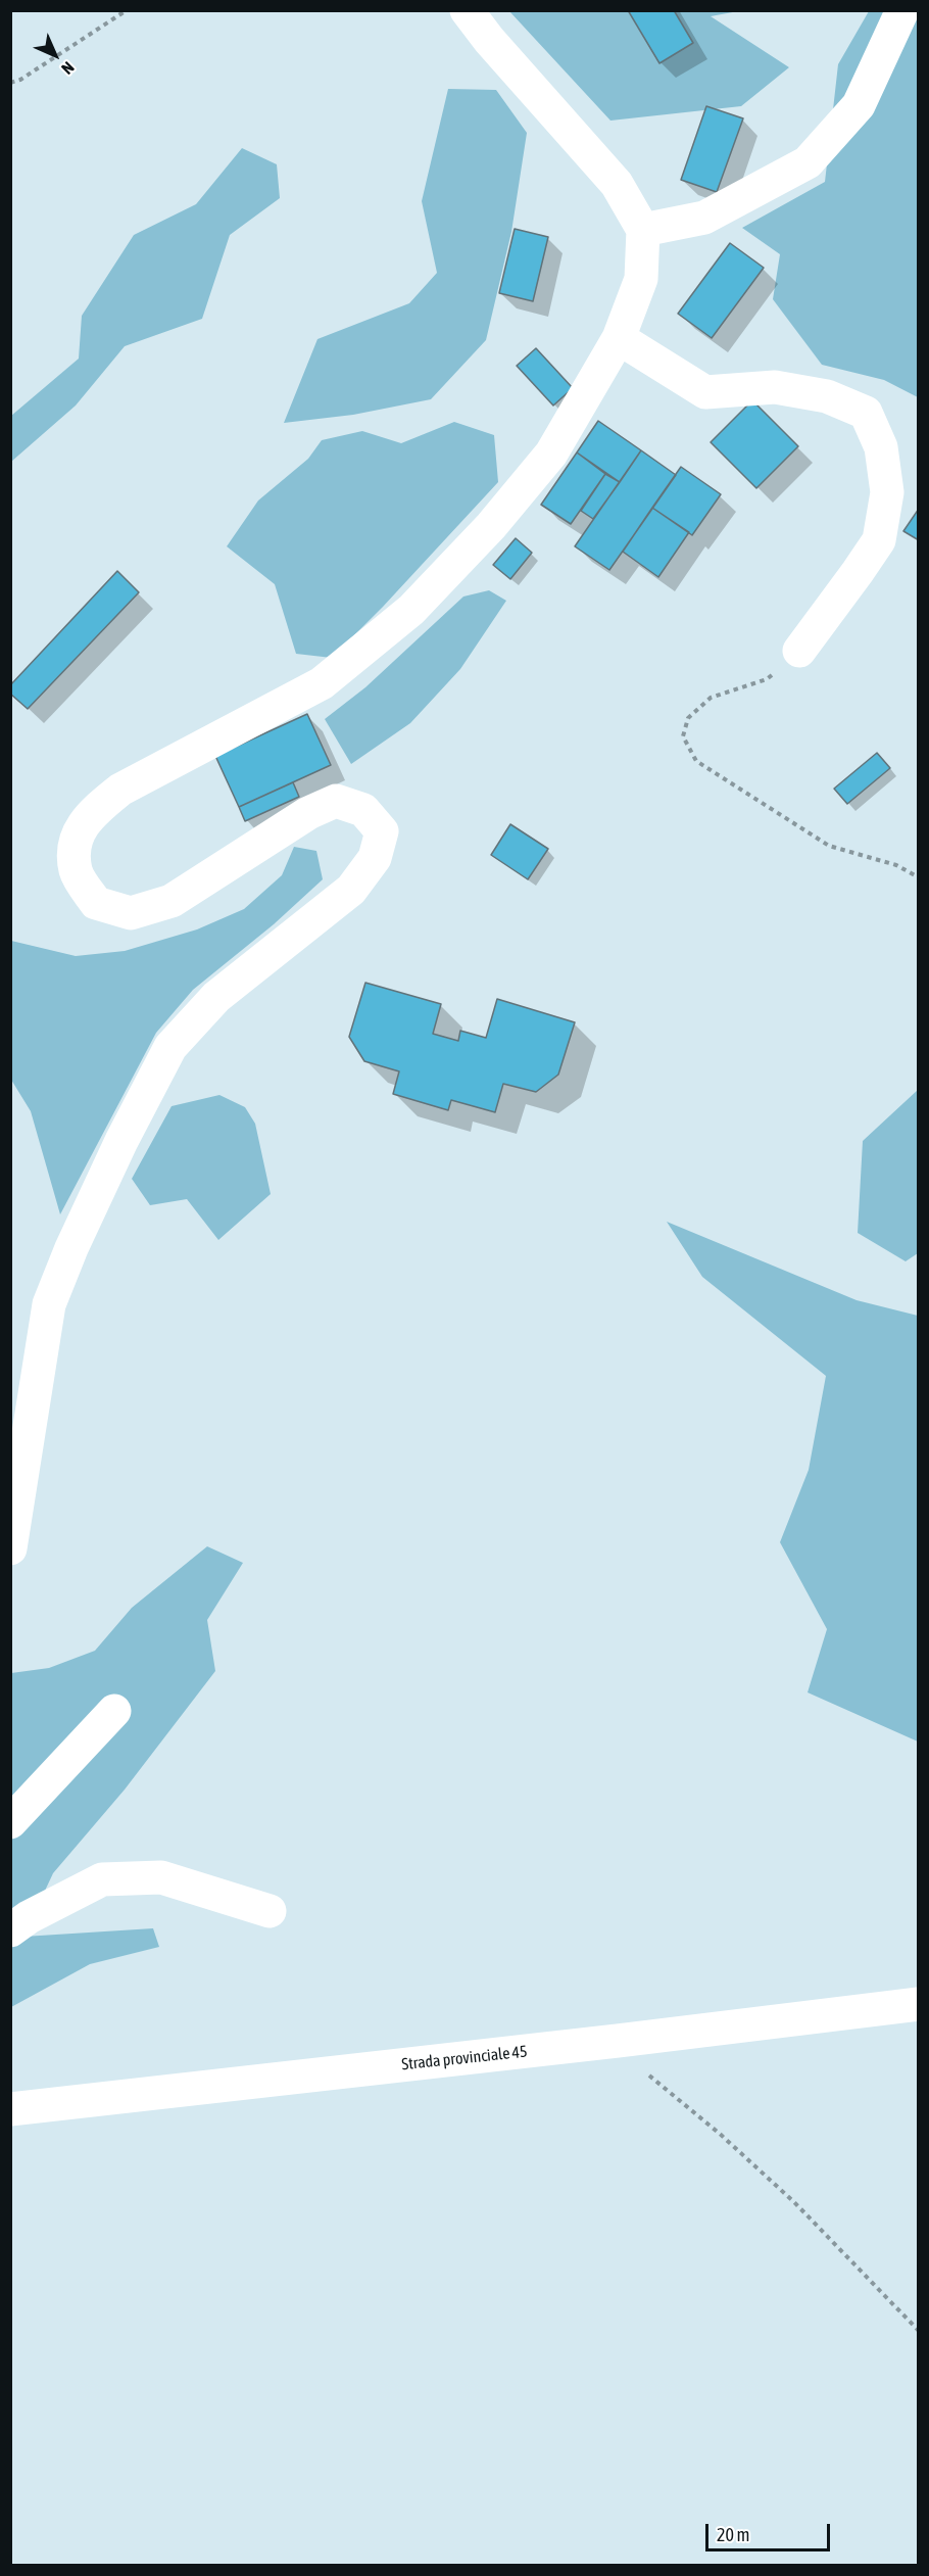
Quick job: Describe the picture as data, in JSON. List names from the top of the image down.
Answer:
{
  "streets": {
    "street": ["Strada provinciale 45"]
  },
  "scale_bar": "20 m",
  "north": "bottom right"
}
